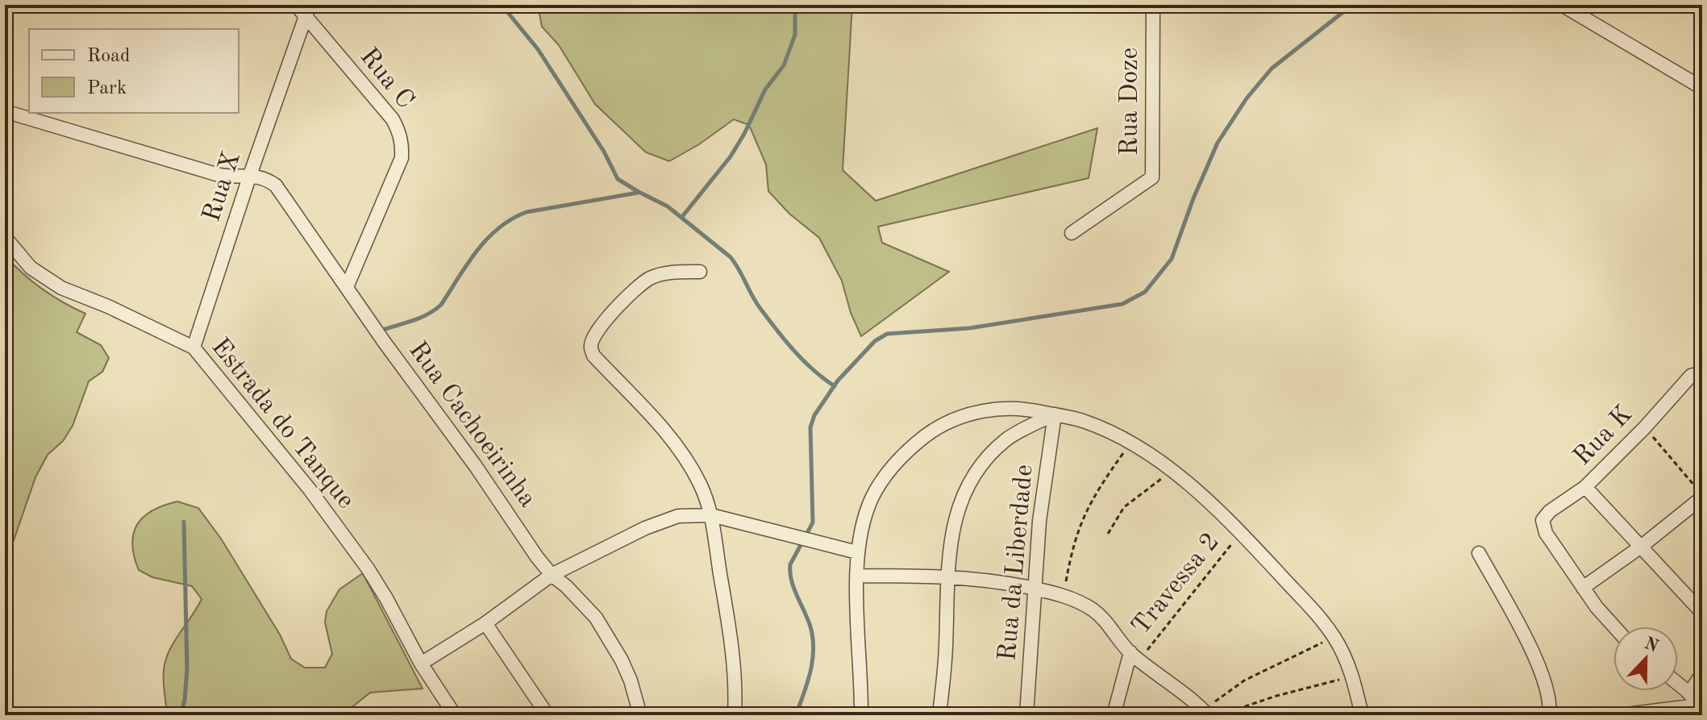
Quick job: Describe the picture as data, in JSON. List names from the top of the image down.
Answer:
{
  "streets": {
    "street": [
      "Rua C",
      "Rua Doze",
      "Rua X",
      "Estrada do Tanque",
      "Rua Cachoeirinha",
      "Rua K",
      "Rua da Liberdade"
    ],
    "path": ["Travessa 2"]
  },
  "crossings": [
    ["Rua C", "Rua X"],
    ["Rua C", "Rua Cachoeirinha"],
    ["Rua X", "Estrada do Tanque"],
    ["Rua X", "Rua Cachoeirinha"]
  ],
  "legend": ["Road", "Park"],
  "north": "top"
}
